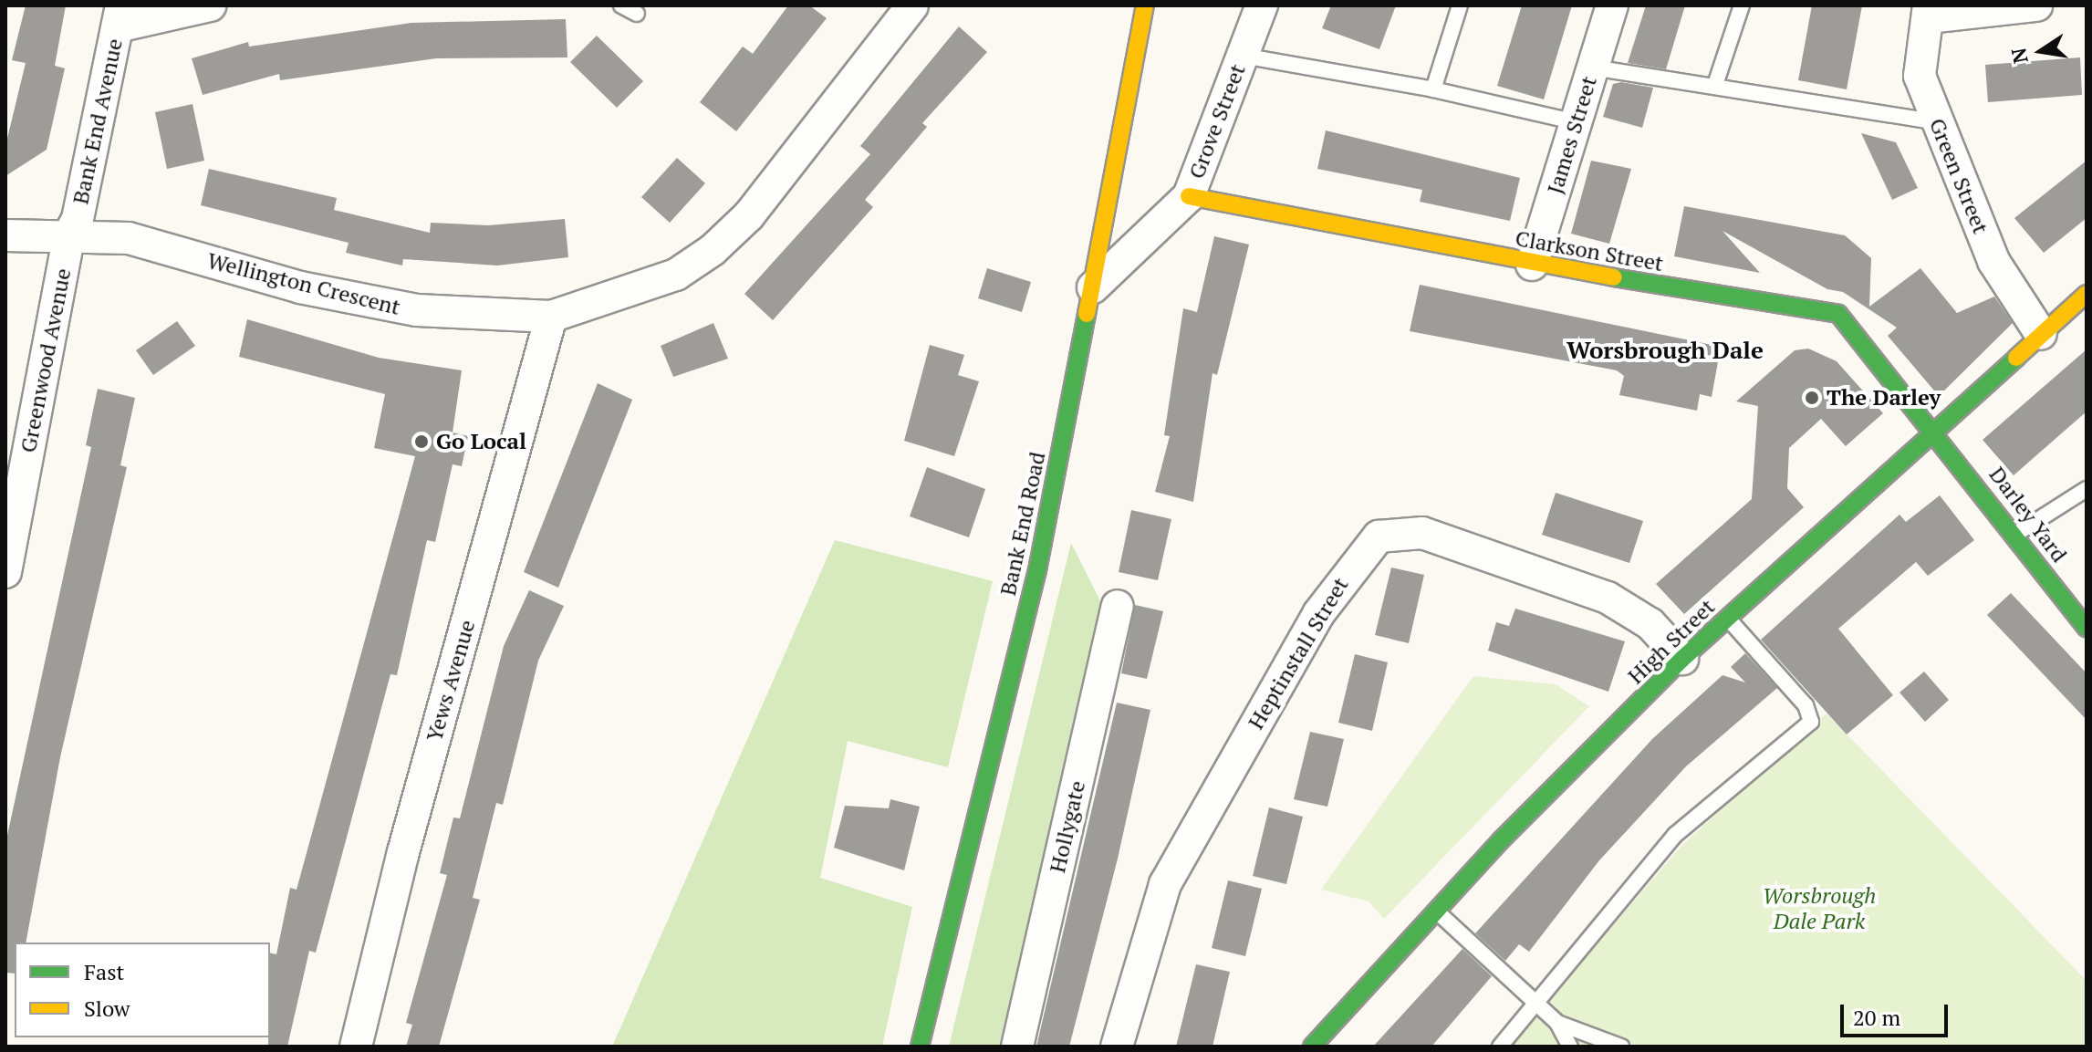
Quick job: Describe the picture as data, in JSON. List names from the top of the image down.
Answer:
{
  "streets": {
    "street": [
      "Bank End Avenue",
      "Grove Street",
      "James Street",
      "Green Street",
      "Clarkson Street",
      "Wellington Crescent",
      "Greenwood Avenue",
      "Darley Yard",
      "Bank End Road",
      "High Street",
      "Heptinstall Street",
      "Yews Avenue",
      "Hollygate"
    ]
  },
  "crossings": [
    ["Bank End Avenue", "Wellington Crescent"],
    ["Bank End Avenue", "Greenwood Avenue"],
    ["Grove Street", "Clarkson Street"],
    ["Grove Street", "Bank End Road"],
    ["James Street", "Clarkson Street"],
    ["Green Street", "High Street"],
    ["Clarkson Street", "Darley Yard"],
    ["Clarkson Street", "High Street"],
    ["Wellington Crescent", "Greenwood Avenue"],
    ["Wellington Crescent", "Yews Avenue"],
    ["Darley Yard", "High Street"],
    ["High Street", "Heptinstall Street"]
  ],
  "districts": ["Worsbrough Dale"],
  "parks": ["Worsbrough Dale Park"],
  "places": ["The Darley", "Go Local"],
  "legend": ["Fast", "Slow"],
  "scale_bar": "20 m",
  "north": "left"
}
